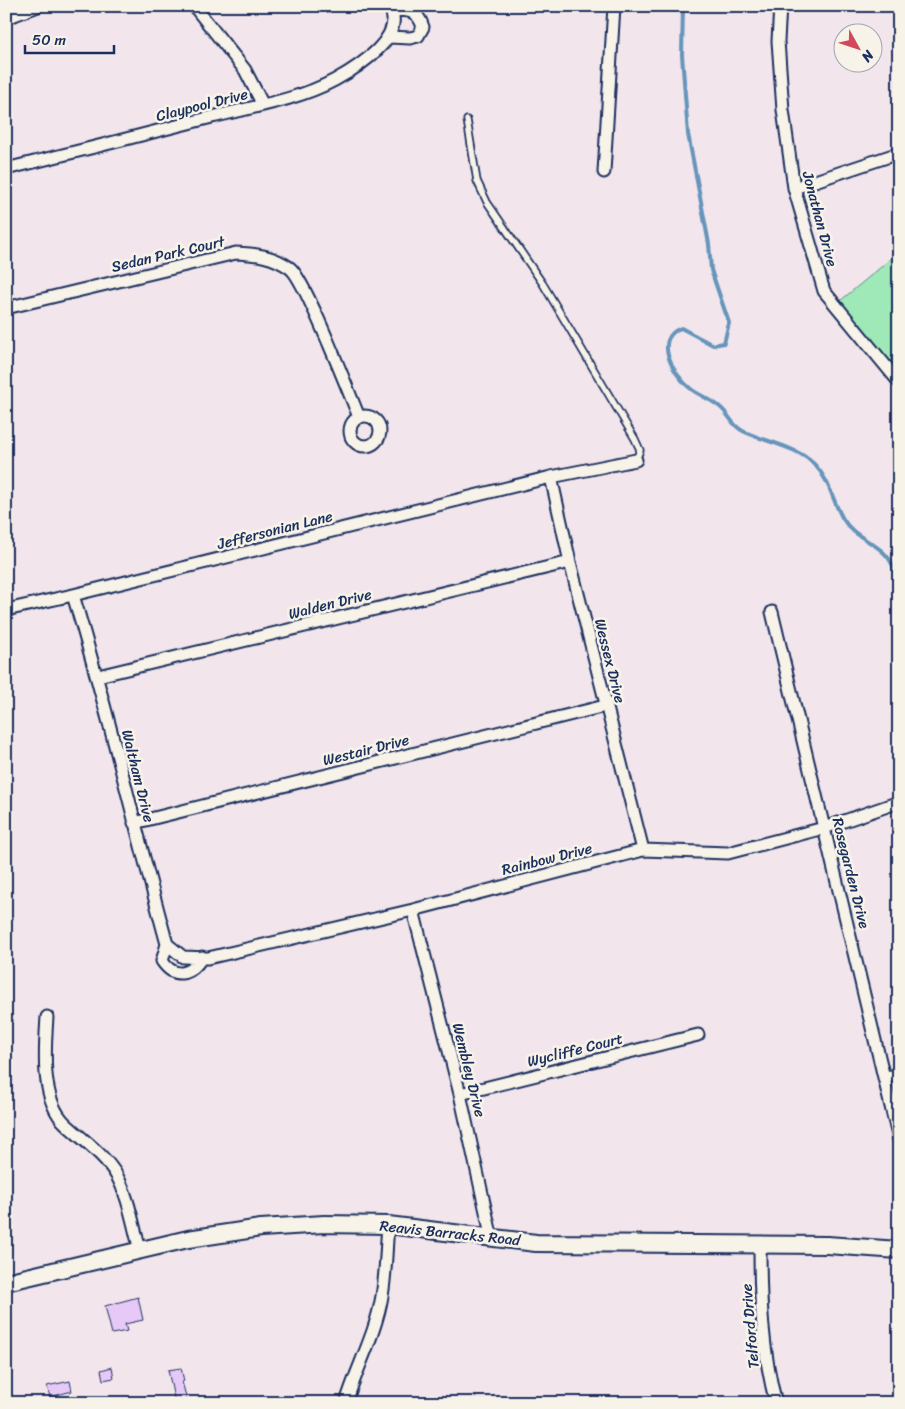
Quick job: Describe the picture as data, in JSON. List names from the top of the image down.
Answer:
{
  "streets": {
    "main road": ["Reavis Barracks Road"],
    "street": [
      "Claypool Drive",
      "Jonathan Drive",
      "Sedan Park Court",
      "Jeffersonian Lane",
      "Walden Drive",
      "Wessex Drive",
      "Westair Drive",
      "Waltham Drive",
      "Rainbow Drive",
      "Rosegarden Drive",
      "Wycliffe Court",
      "Wembley Drive",
      "Telford Drive"
    ]
  },
  "crossings": [
    ["Jeffersonian Lane", "Wessex Drive"],
    ["Jeffersonian Lane", "Waltham Drive"],
    ["Walden Drive", "Wessex Drive"],
    ["Walden Drive", "Waltham Drive"],
    ["Wessex Drive", "Westair Drive"],
    ["Wessex Drive", "Rainbow Drive"],
    ["Westair Drive", "Waltham Drive"],
    ["Waltham Drive", "Rainbow Drive"],
    ["Rainbow Drive", "Rosegarden Drive"],
    ["Rainbow Drive", "Wembley Drive"],
    ["Wycliffe Court", "Wembley Drive"],
    ["Wembley Drive", "Reavis Barracks Road"],
    ["Reavis Barracks Road", "Telford Drive"]
  ],
  "scale_bar": "50 m",
  "north": "bottom right"
}
